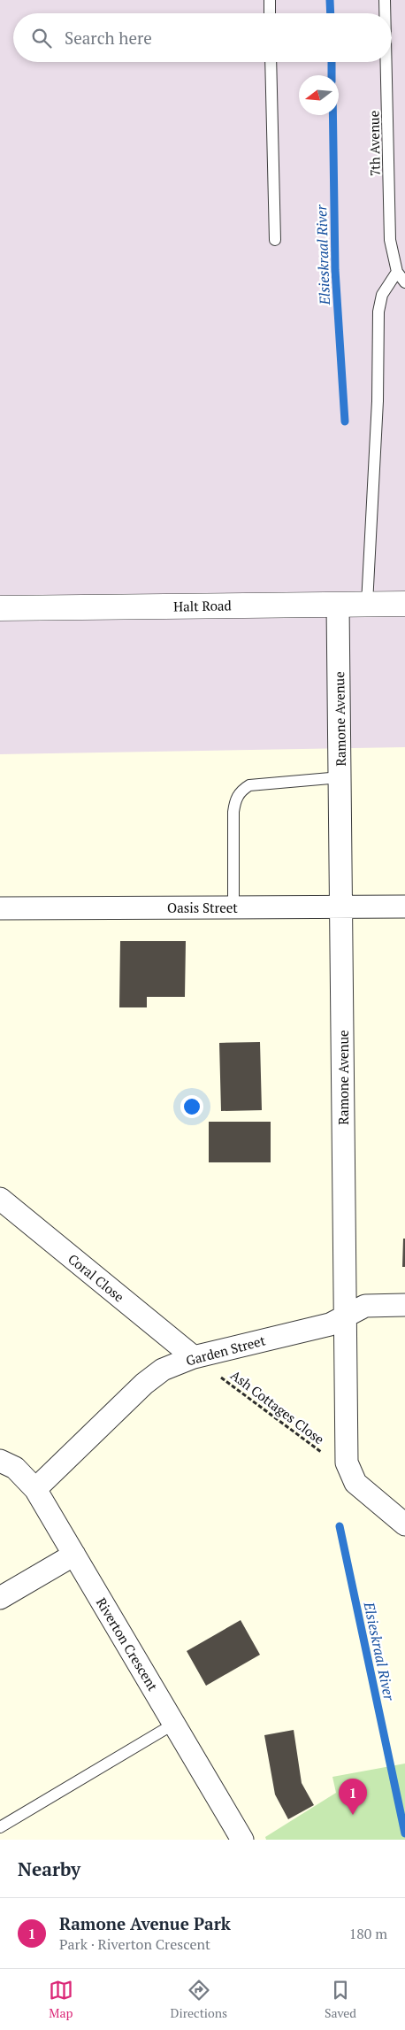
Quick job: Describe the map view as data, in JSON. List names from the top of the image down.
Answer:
{
  "streets": {
    "street": [
      "Halt Road",
      "Ramone Avenue",
      "Oasis Street",
      "Coral Close",
      "Garden Street",
      "Riverton Crescent"
    ],
    "lane": ["7th Avenue"],
    "path": ["Ash Cottages Close"]
  },
  "crossings": [
    ["Halt Road", "Ramone Avenue"],
    ["Ramone Avenue", "Oasis Street"],
    ["Ramone Avenue", "Garden Street"],
    ["Ramone Avenue", "Ash Cottages Close"],
    ["Coral Close", "Garden Street"],
    ["Coral Close", "Ash Cottages Close"],
    ["Garden Street", "Ash Cottages Close"],
    ["Garden Street", "Riverton Crescent"]
  ],
  "water": ["Elsieskraal River"],
  "north": "left",
  "page": {
    "search": "Search here",
    "pins": "1",
    "heading": "Nearby",
    "list": [
      {
        "mark": "1",
        "name": "Ramone Avenue Park",
        "note": "Park · Riverton Crescent",
        "value": "180 m"
      }
    ],
    "nav": ["Map", "Directions", "Saved"]
  }
}
